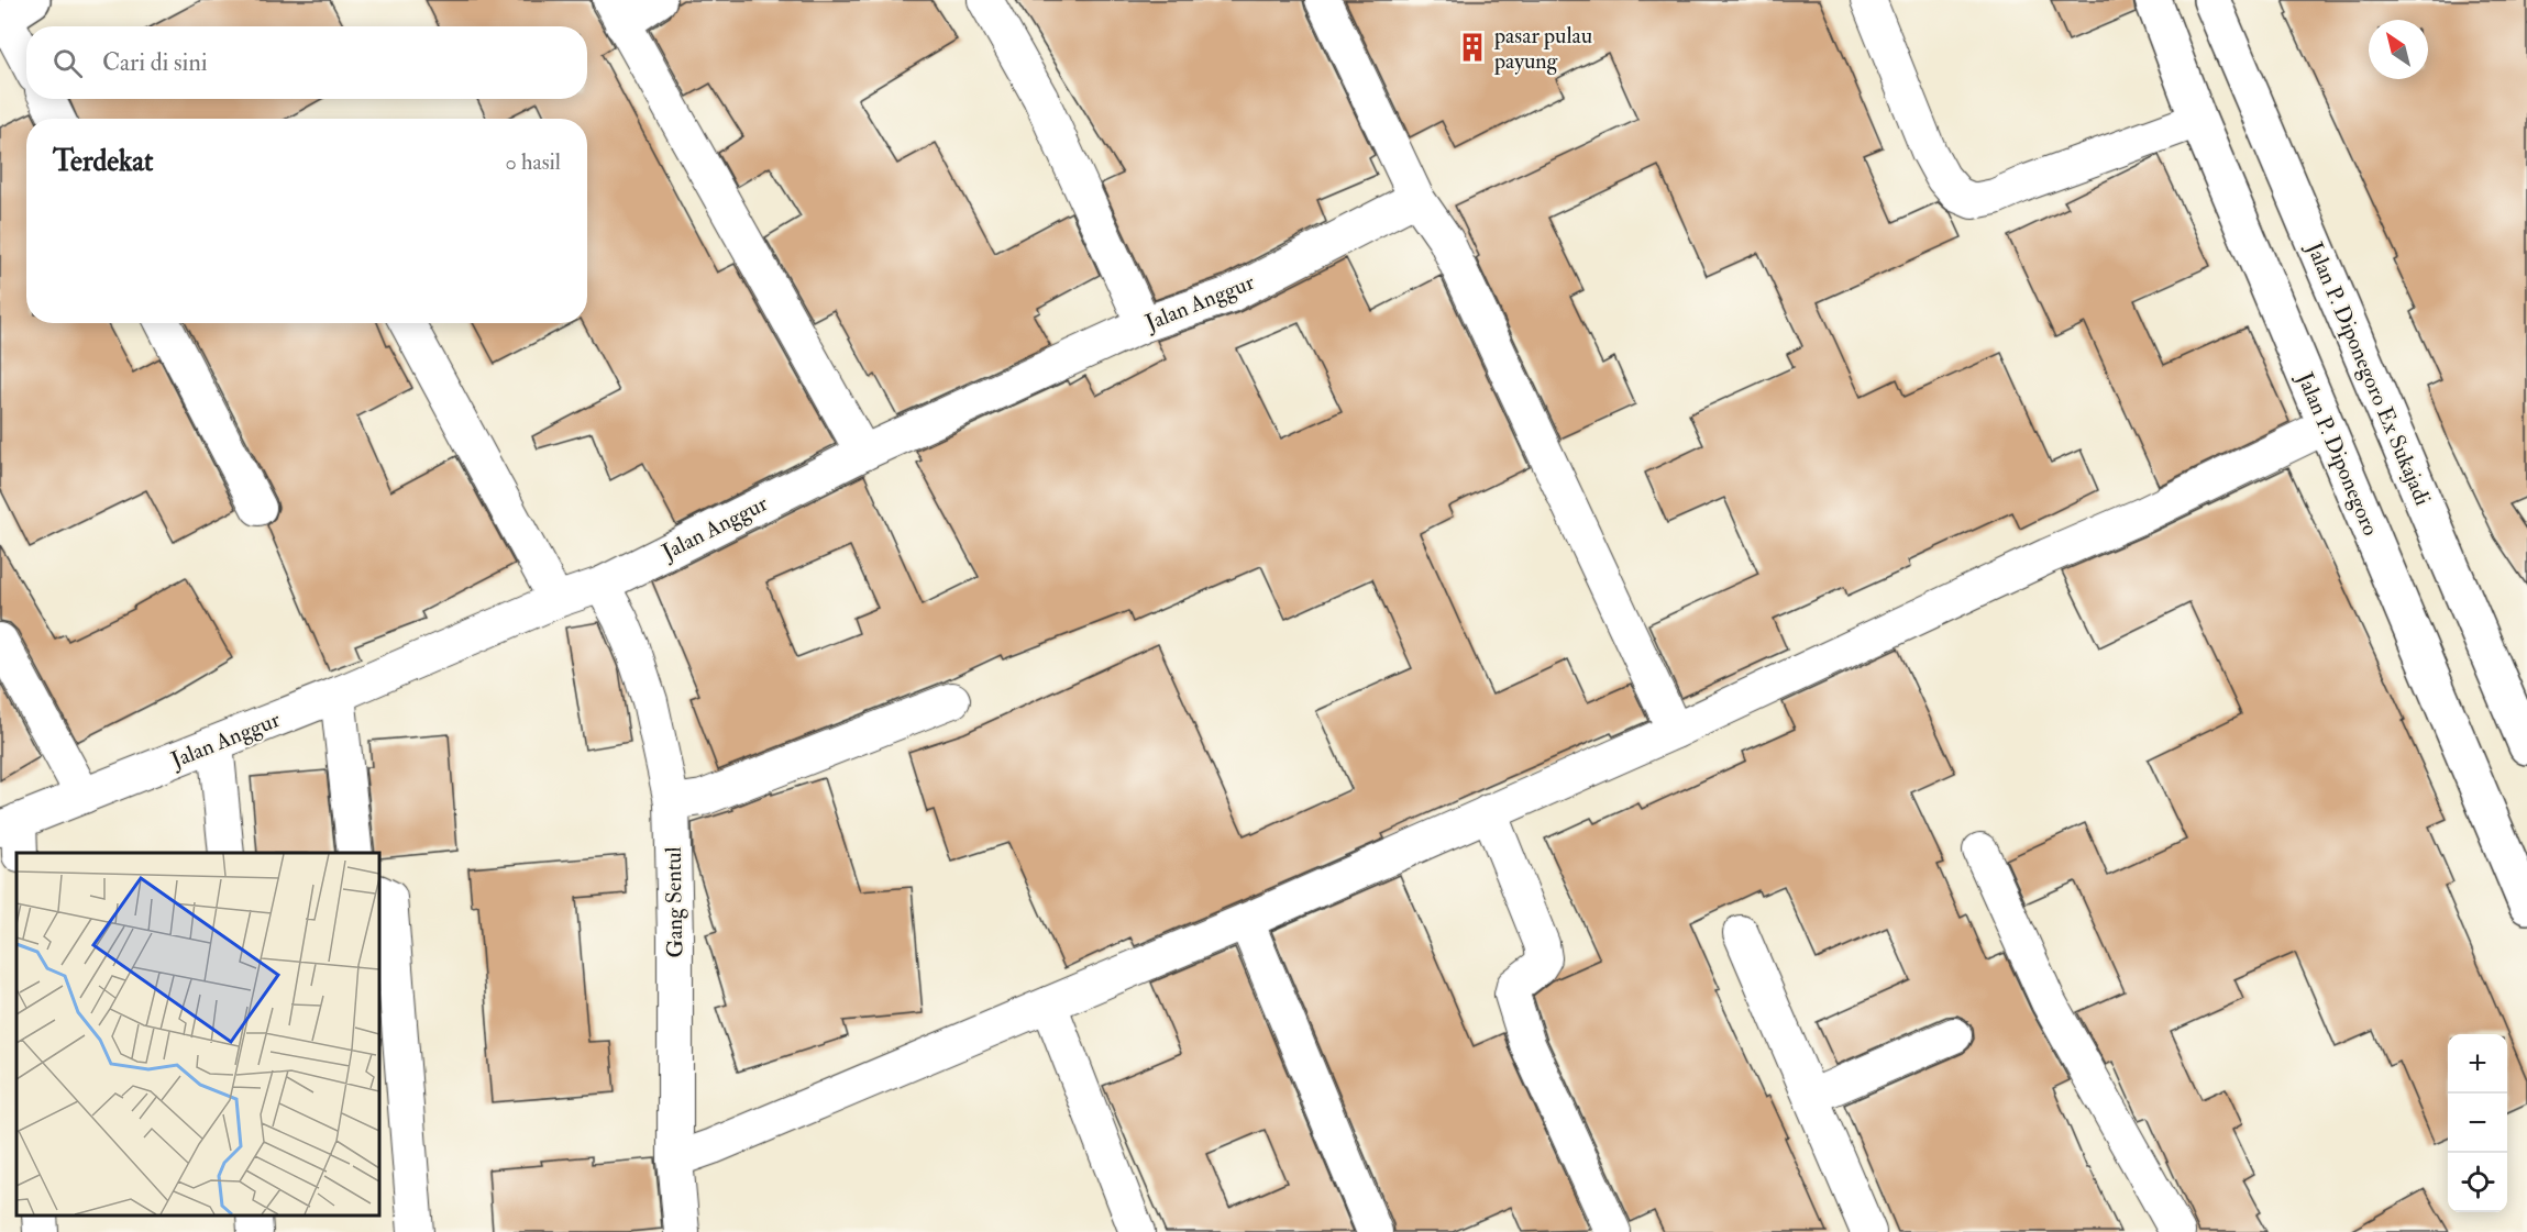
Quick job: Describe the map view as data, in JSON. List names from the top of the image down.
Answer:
{
  "streets": {
    "main road": ["Jalan P. Diponegoro Ex Sukajadi", "Jalan P. Diponegoro"],
    "street": ["Jalan Anggur", "Gang Sentul"]
  },
  "crossings": [
    ["Jalan Anggur", "Gang Sentul"]
  ],
  "places": {
    "building": ["pasar pulau payung"]
  },
  "north": "top left",
  "page": {
    "search": "Cari di sini",
    "heading": ["Terdekat", "0 hasil"],
    "map_buttons": ["+", "−"]
  }
}
